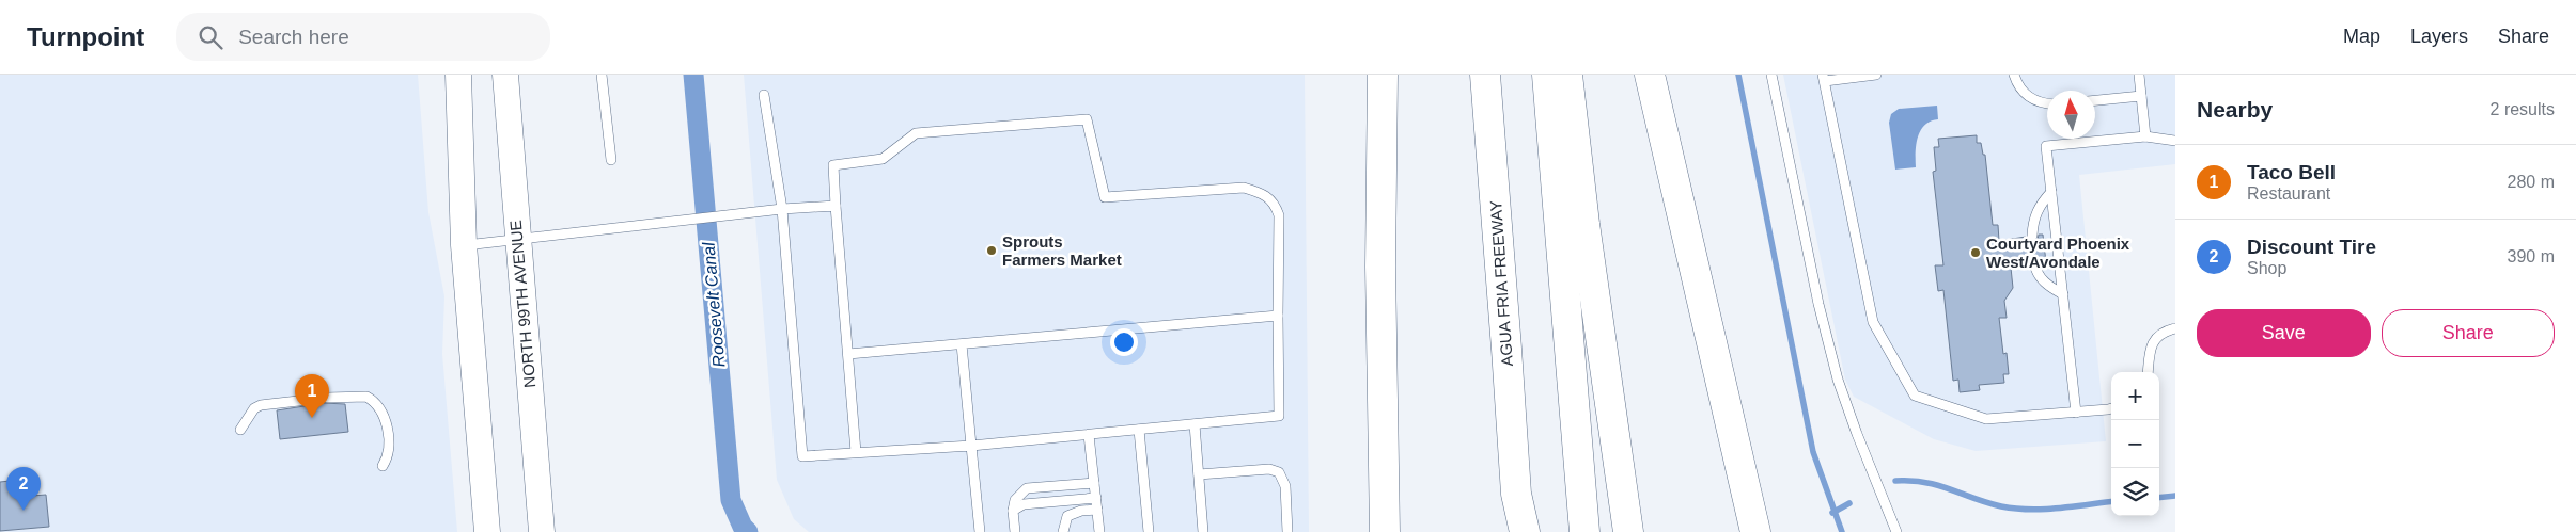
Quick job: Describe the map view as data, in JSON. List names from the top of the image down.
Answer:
{
  "streets": {
    "highway": ["AGUA FRIA FREEWAY"],
    "main road": ["NORTH 99TH AVENUE"]
  },
  "water": ["Roosevelt Canal"],
  "places": ["Sprouts Farmers Market", "Courtyard Phoenix West/Avondale"],
  "north": "top",
  "page": {
    "header": "Turnpoint",
    "search": "Search here",
    "nav": ["Map", "Layers", "Share"],
    "heading": ["Nearby", "2 results"],
    "list": [
      {
        "mark": "1",
        "name": "Taco Bell",
        "note": "Restaurant",
        "value": "280 m"
      },
      {
        "mark": "2",
        "name": "Discount Tire",
        "note": "Shop",
        "value": "390 m"
      }
    ],
    "buttons": ["Save", "Share"],
    "map_buttons": ["+", "−"],
    "pins": ["1", "2"]
  }
}
